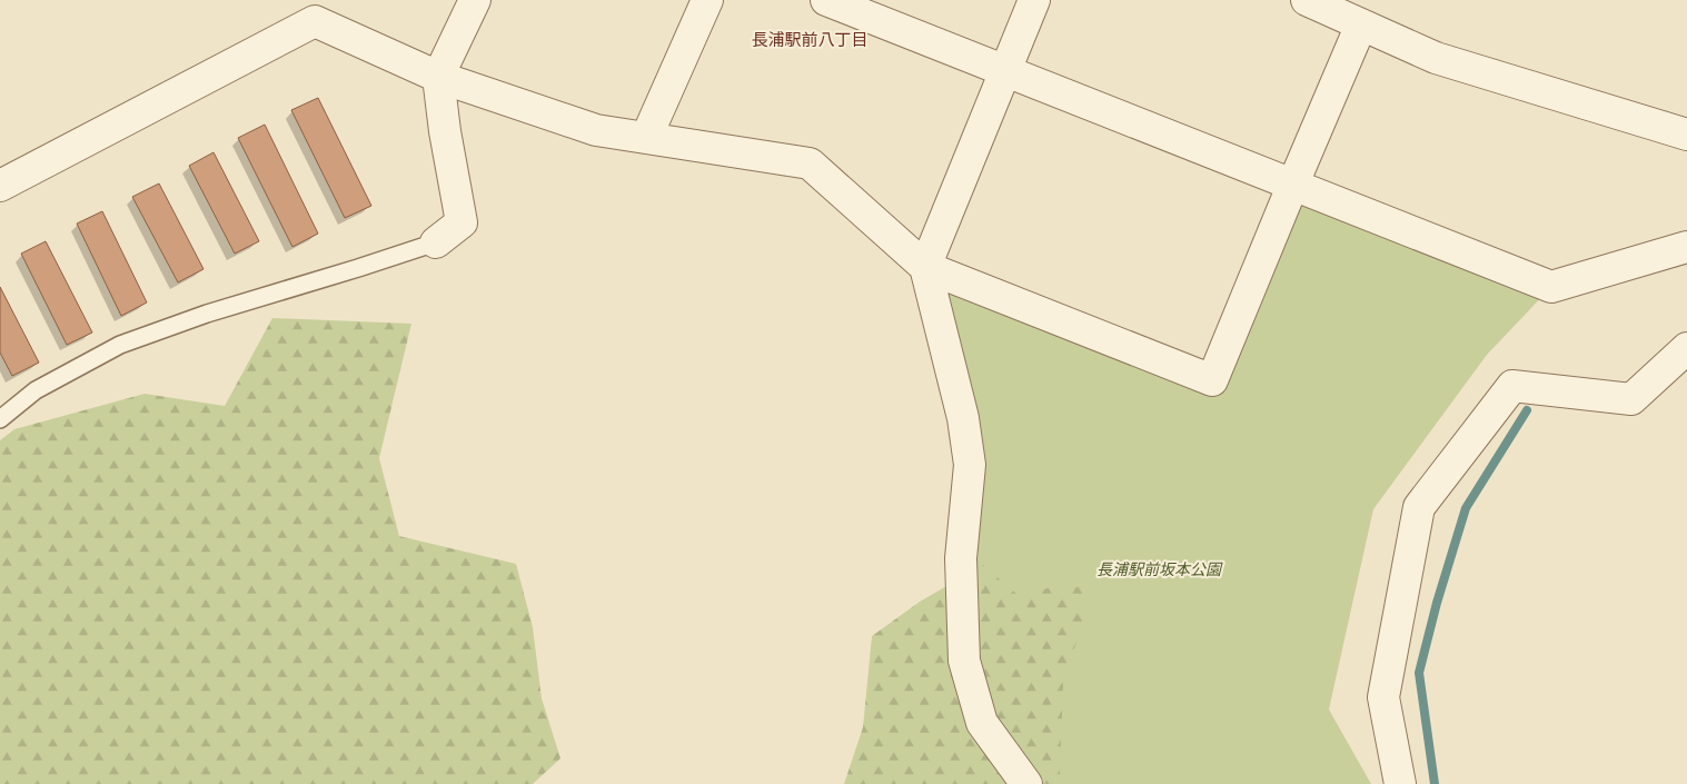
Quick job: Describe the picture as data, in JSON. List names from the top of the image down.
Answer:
{
  "districts": ["長浦駅前八丁目"],
  "parks": ["長浦駅前坂本公園"]
}
